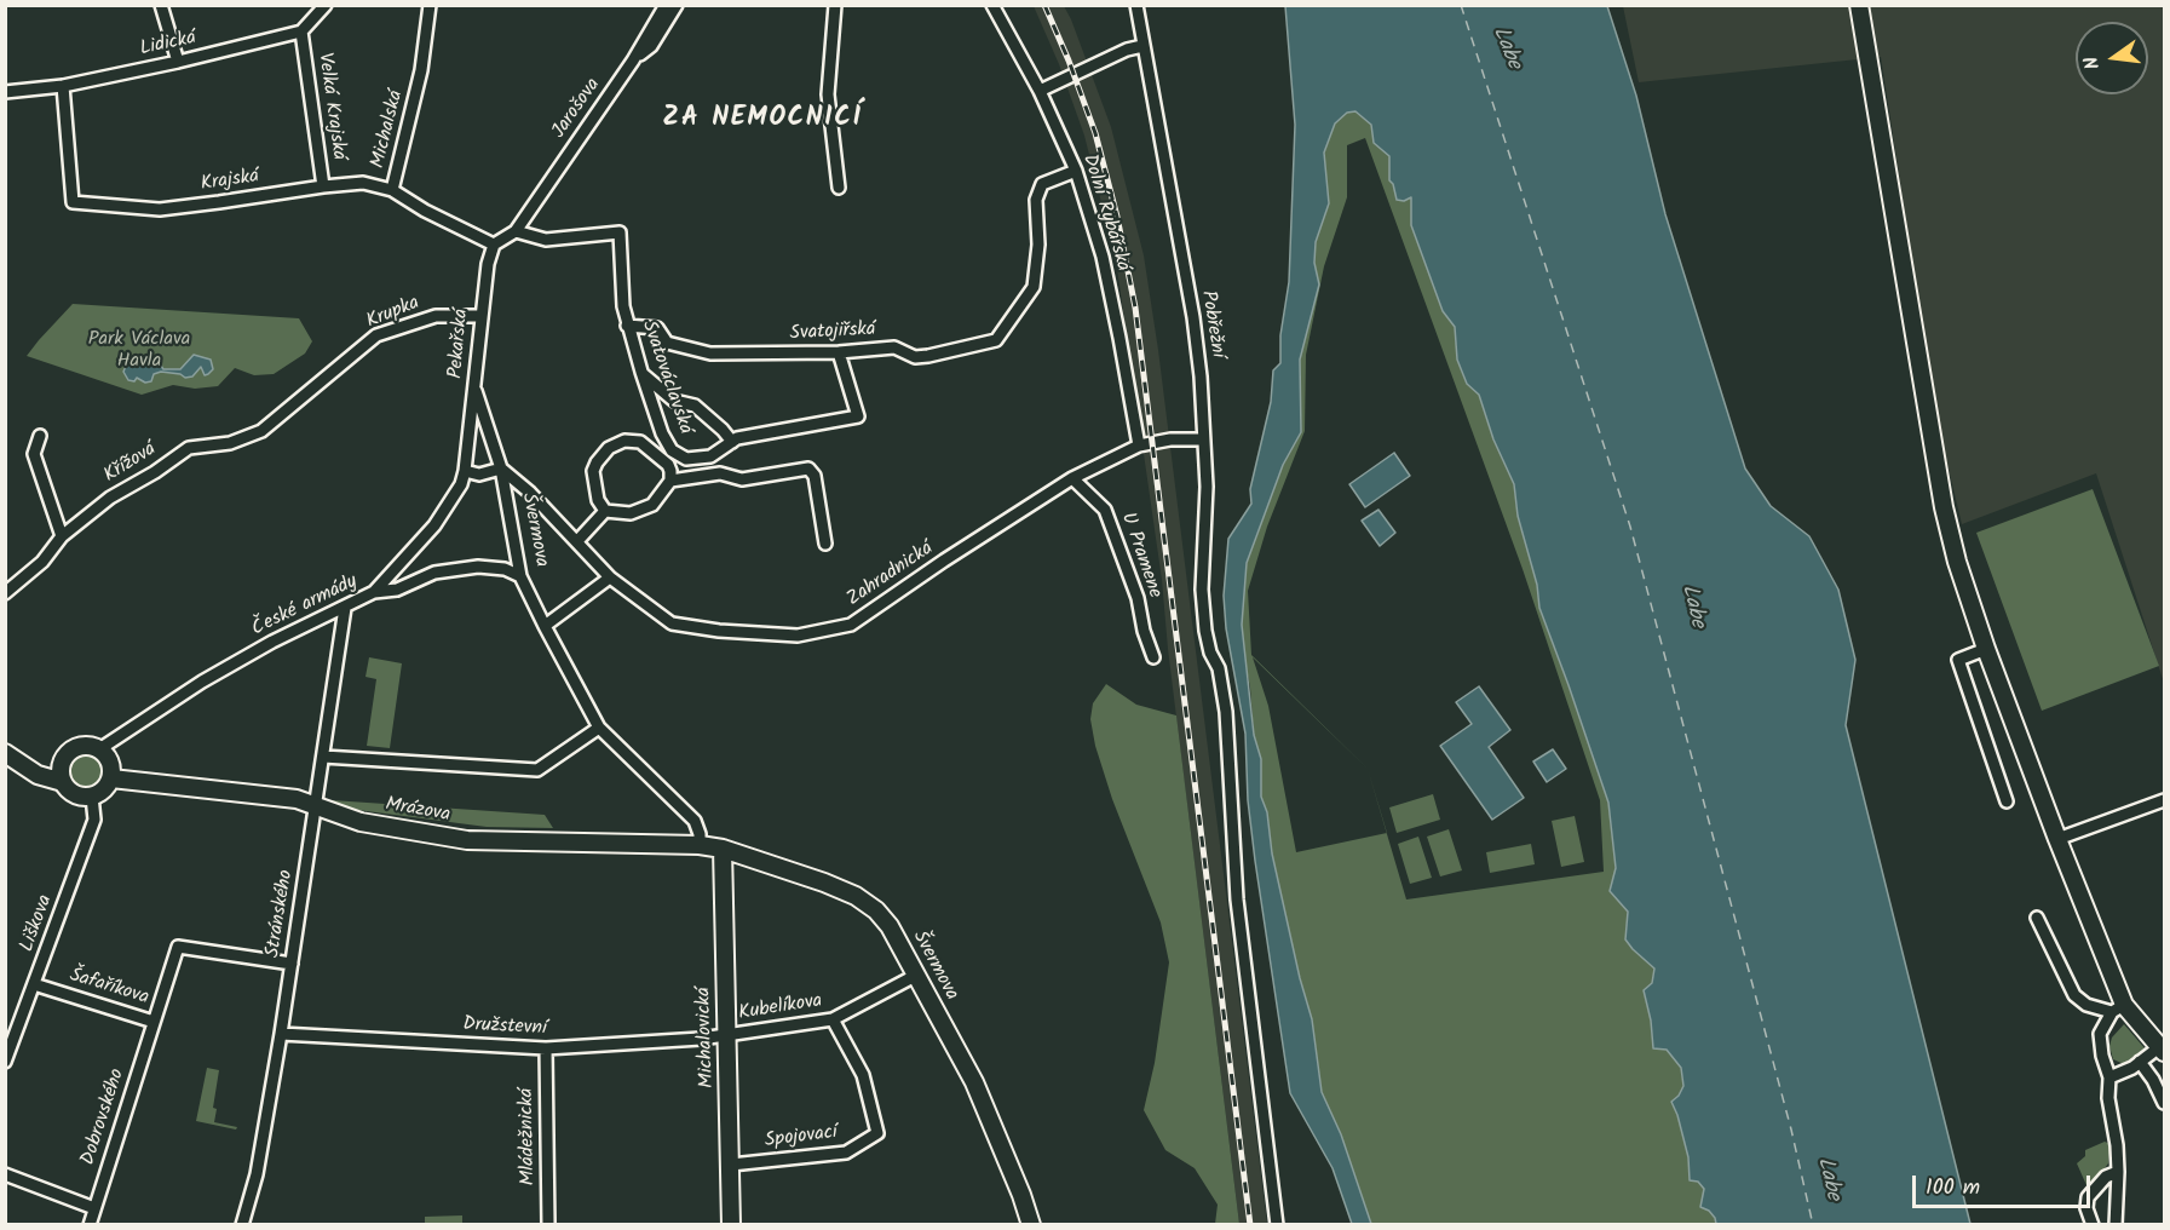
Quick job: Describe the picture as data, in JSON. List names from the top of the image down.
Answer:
{
  "streets": {
    "street": [
      "Lidická",
      "Velká Krajská",
      "Jarošova",
      "Michalská",
      "Krajská",
      "Dolní Rybářská",
      "Krupka",
      "Pobřežní",
      "Svatojiřská",
      "Pekařská",
      "Svatováclavská",
      "Křížová",
      "Švermova",
      "U Pramene",
      "Zahradnická",
      "České armády",
      "Mrázova",
      "Stránského",
      "Liškova",
      "Šafaříkova",
      "Kubelíkova",
      "Družstevní",
      "Michalovická",
      "Dobrovského",
      "Mládežnická",
      "Spojovací"
    ]
  },
  "crossings": [
    ["Lidická", "Velká Krajská"],
    ["Lidická", "Krajská"],
    ["Velká Krajská", "Krajská"],
    ["Jarošova", "Svatováclavská"],
    ["Michalská", "Krajská"],
    ["Michalská", "Pekařská"],
    ["Dolní Rybářská", "Svatojiřská"],
    ["Dolní Rybářská", "Zahradnická"],
    ["Krupka", "Pekařská"],
    ["Krupka", "Křížová"],
    ["Pobřežní", "Zahradnická"],
    ["Svatojiřská", "Svatováclavská"],
    ["Pekařská", "Švermova"],
    ["Pekařská", "České armády"],
    ["Švermova", "Zahradnická"],
    ["Švermova", "Mrázova"],
    ["Švermova", "Kubelíkova"],
    ["Švermova", "Michalovická"],
    ["U Pramene", "Zahradnická"],
    ["České armády", "Mrázova"],
    ["České armády", "Stránského"],
    ["České armády", "Liškova"],
    ["Mrázova", "Stránského"],
    ["Mrázova", "Liškova"],
    ["Mrázova", "Michalovická"],
    ["Stránského", "Šafaříkova"],
    ["Stránského", "Družstevní"],
    ["Liškova", "Šafaříkova"],
    ["Šafaříkova", "Dobrovského"],
    ["Kubelíkova", "Družstevní"],
    ["Kubelíkova", "Michalovická"],
    ["Kubelíkova", "Spojovací"],
    ["Družstevní", "Michalovická"],
    ["Družstevní", "Mládežnická"],
    ["Michalovická", "Spojovací"]
  ],
  "districts": ["ZA NEMOCNICÍ"],
  "water": ["Labe"],
  "parks": ["Park Václava Havla"],
  "scale_bar": "100 m",
  "north": "left"
}
